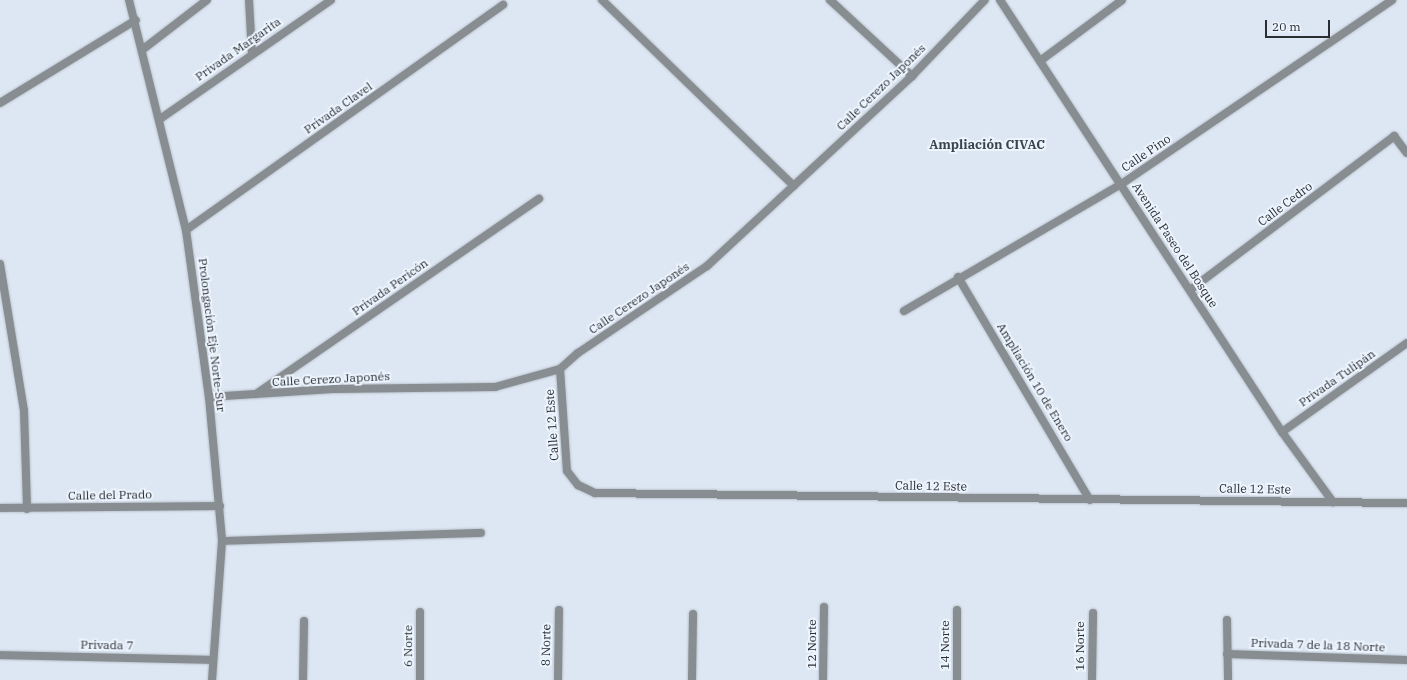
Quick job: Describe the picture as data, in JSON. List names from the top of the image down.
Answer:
{
  "streets": {
    "street": [
      "Privada Margarita",
      "Calle Cerezo Japonés",
      "Privada Clavel",
      "Calle Pino",
      "Calle Cedro",
      "Avenida Paseo del Bosque",
      "Privada Pericón",
      "Prolongación Eje Norte-Sur",
      "Privada Tulipán",
      "Ampliación 10 de Enero",
      "Calle 12 Este",
      "Calle del Prado",
      "12 Norte",
      "Privada 7",
      "8 Norte",
      "14 Norte",
      "Privada 7 de la 18 Norte",
      "6 Norte",
      "16 Norte"
    ]
  },
  "crossings": [
    ["Privada Margarita", "Prolongación Eje Norte-Sur"],
    ["Calle Cerezo Japonés", "Privada Pericón"],
    ["Calle Cerezo Japonés", "Prolongación Eje Norte-Sur"],
    ["Calle Cerezo Japonés", "Calle 12 Este"],
    ["Privada Clavel", "Prolongación Eje Norte-Sur"],
    ["Calle Pino", "Avenida Paseo del Bosque"],
    ["Calle Pino", "Ampliación 10 de Enero"],
    ["Calle Cedro", "Avenida Paseo del Bosque"],
    ["Avenida Paseo del Bosque", "Privada Tulipán"],
    ["Avenida Paseo del Bosque", "Calle 12 Este"],
    ["Prolongación Eje Norte-Sur", "Calle del Prado"],
    ["Prolongación Eje Norte-Sur", "Privada 7"],
    ["Ampliación 10 de Enero", "Calle 12 Este"]
  ],
  "districts": ["Ampliación CIVAC"],
  "scale_bar": "20 m"
}
